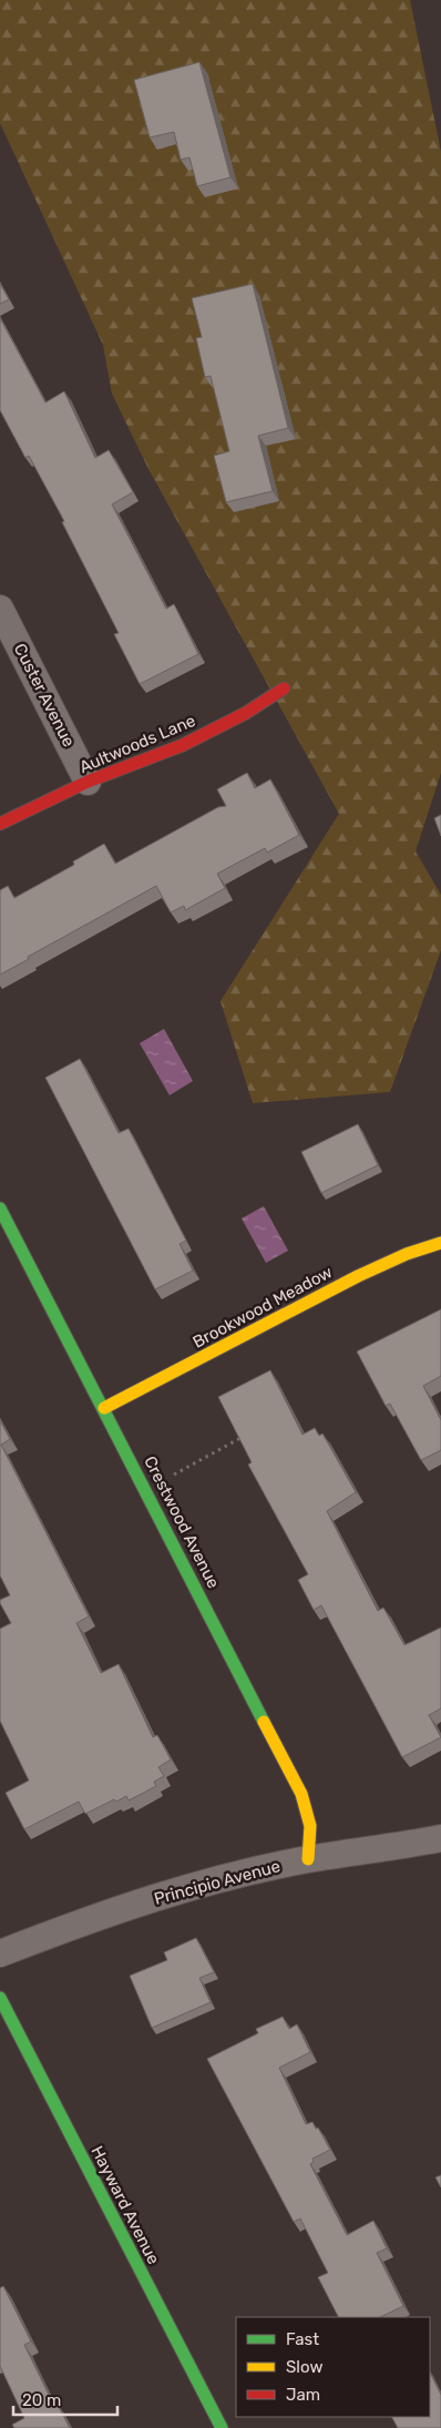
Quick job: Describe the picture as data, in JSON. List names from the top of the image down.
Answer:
{
  "streets": {
    "street": [
      "Custer Avenue",
      "Aultwoods Lane",
      "Brookwood Meadow",
      "Crestwood Avenue",
      "Principio Avenue",
      "Hayward Avenue"
    ]
  },
  "crossings": [
    ["Custer Avenue", "Aultwoods Lane"],
    ["Brookwood Meadow", "Crestwood Avenue"],
    ["Crestwood Avenue", "Principio Avenue"]
  ],
  "legend": ["Fast", "Slow", "Jam"],
  "scale_bar": "20 m"
}
